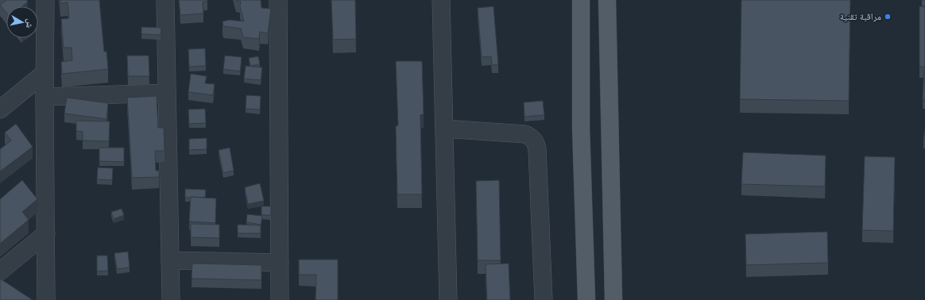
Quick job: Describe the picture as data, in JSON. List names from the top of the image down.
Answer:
{
  "places": ["مراقبة تقنية"],
  "north": "right"
}
